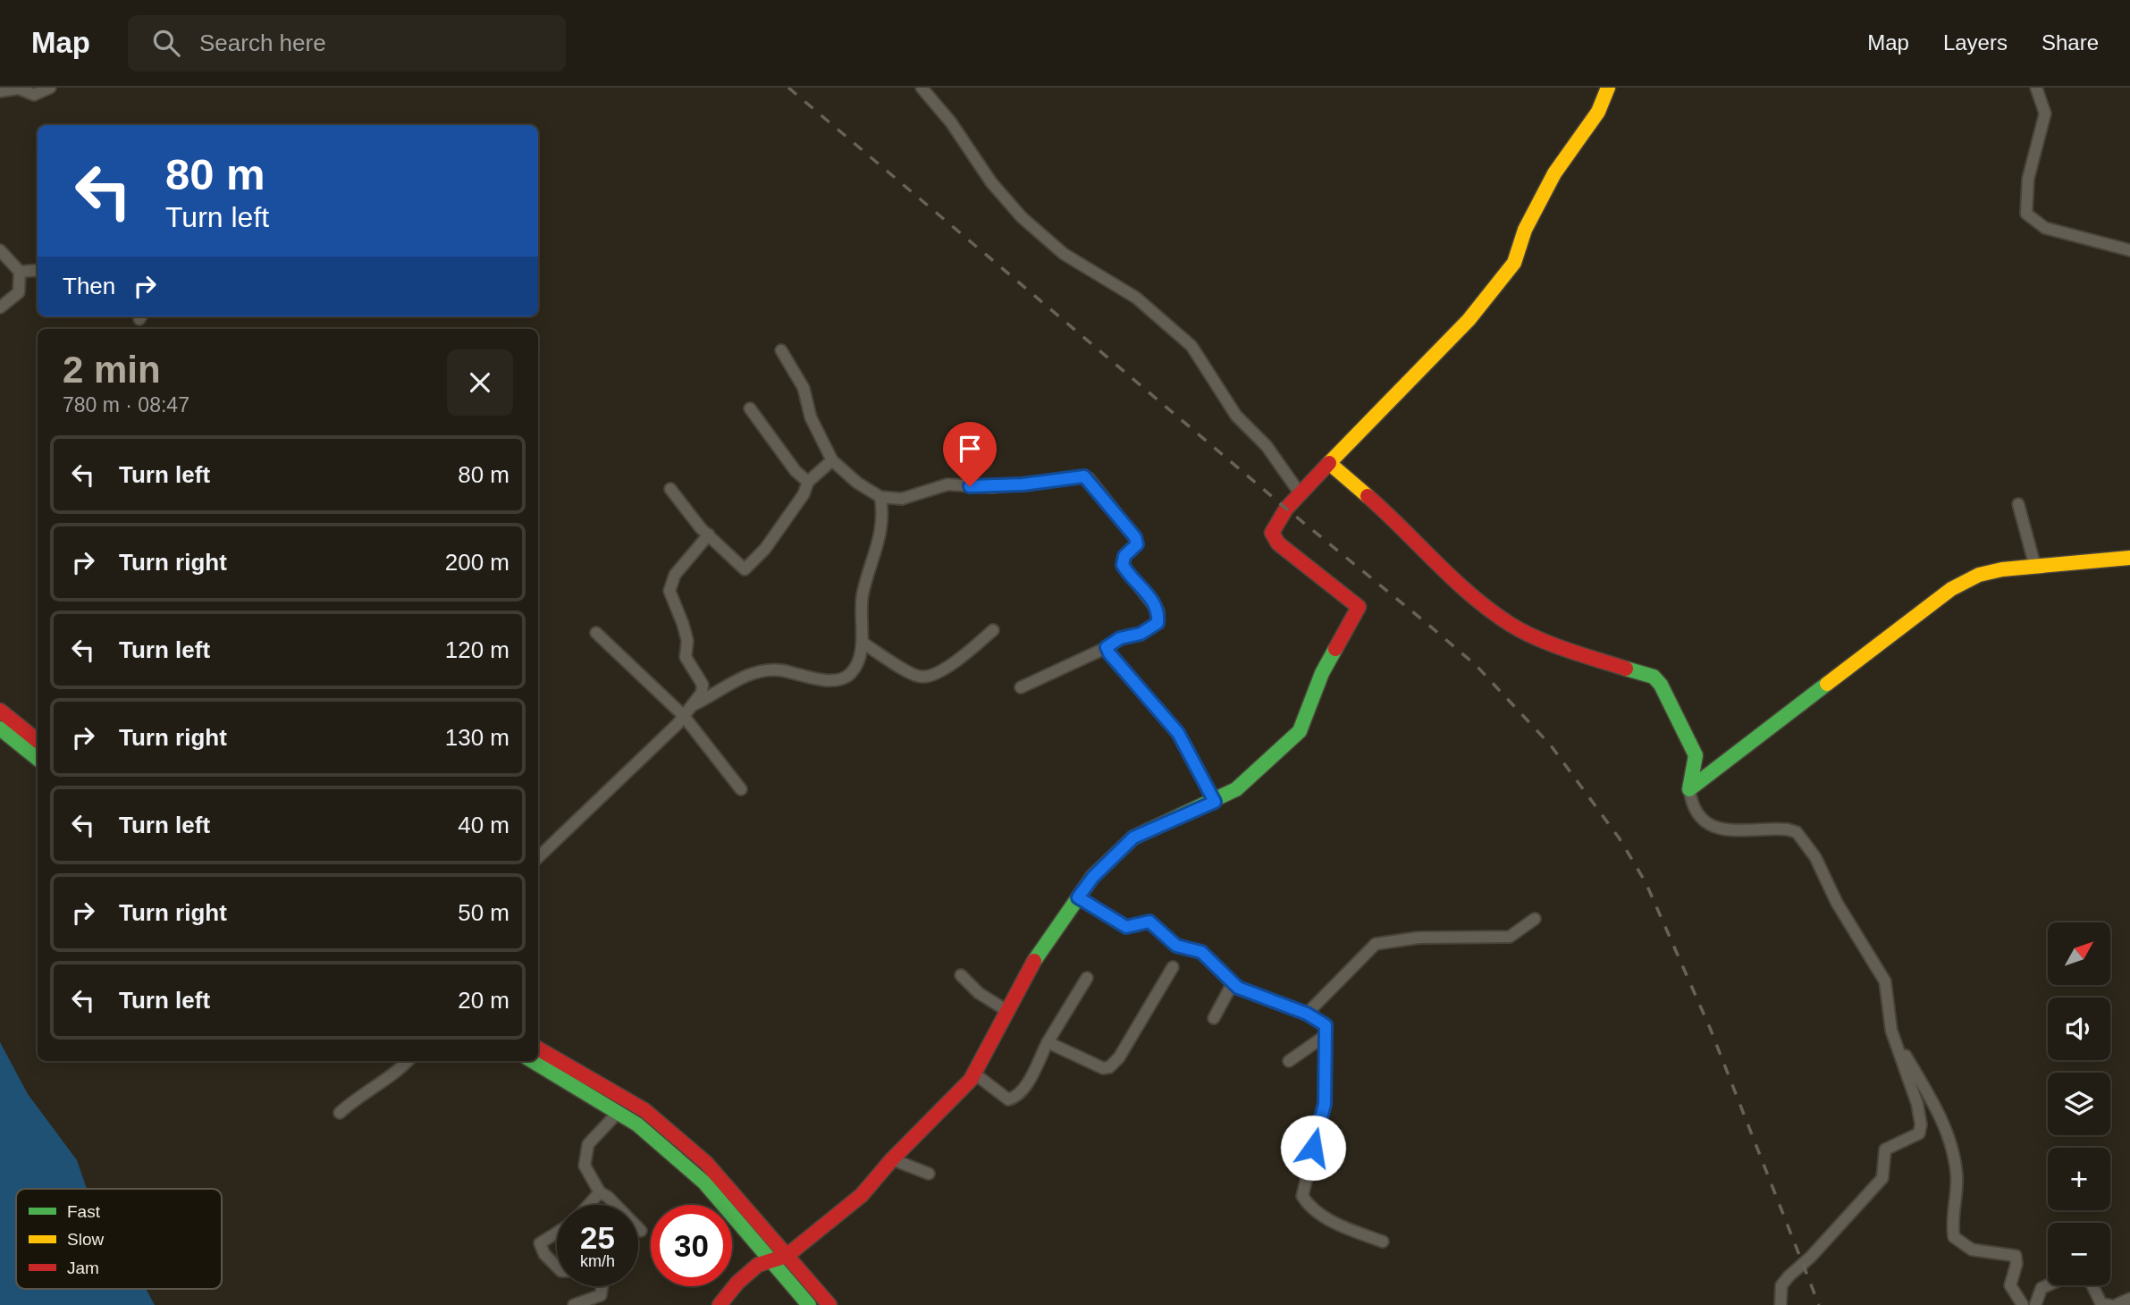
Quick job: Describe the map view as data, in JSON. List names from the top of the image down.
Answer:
{
  "legend": ["Fast", "Slow", "Jam"],
  "north": "top right",
  "page": {
    "header": "Map",
    "search": "Search here",
    "nav": ["Map", "Layers", "Share"],
    "turn": ["80 m", "Turn left"],
    "then": "Then",
    "heading": ["2 min", "780 m · 08:47"],
    "list": [
      {
        "name": "Turn left",
        "value": "80 m"
      },
      {
        "name": "Turn right",
        "value": "200 m"
      },
      {
        "name": "Turn left",
        "value": "120 m"
      },
      {
        "name": "Turn right",
        "value": "130 m"
      },
      {
        "name": "Turn left",
        "value": "40 m"
      },
      {
        "name": "Turn right",
        "value": "50 m"
      },
      {
        "name": "Turn left",
        "value": "20 m"
      }
    ],
    "map_buttons": ["+", "−"],
    "speed": "25 km/h",
    "limit": "30"
  }
}
